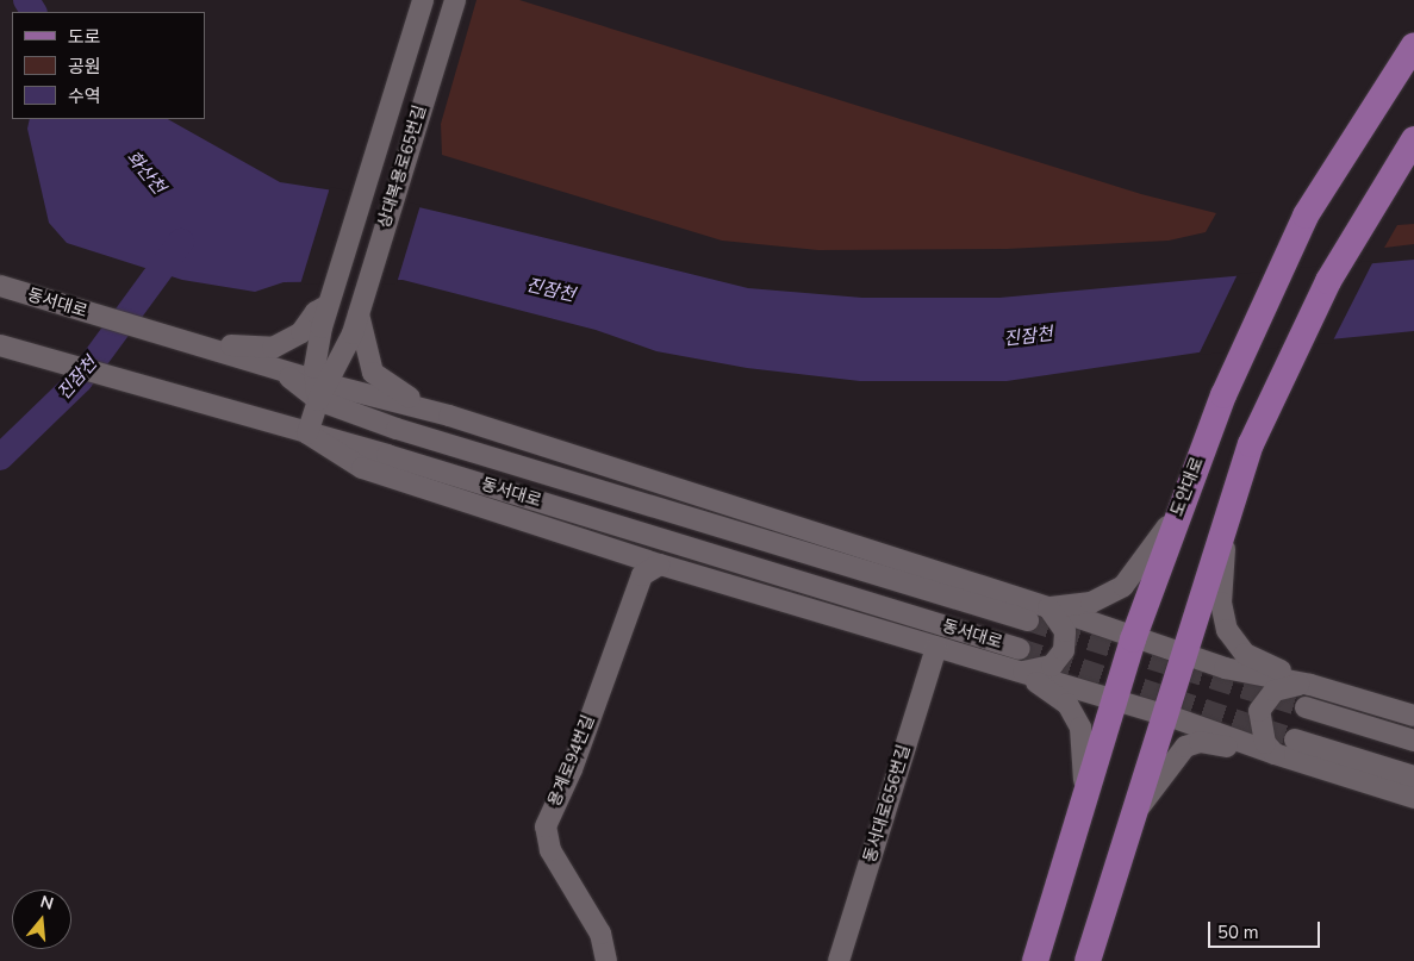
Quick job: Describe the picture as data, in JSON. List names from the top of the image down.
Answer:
{
  "streets": {
    "main road": ["도안대로"],
    "street": [
      "상대복용로65번길",
      "동서대로",
      "용계로94번길",
      "동서대로656번길"
    ]
  },
  "crossings": [
    ["상대복용로65번길", "동서대로"]
  ],
  "water": ["화산천", "진잠천"],
  "legend": ["도로", "공원", "수역"],
  "scale_bar": "50 m",
  "north": "top"
}
